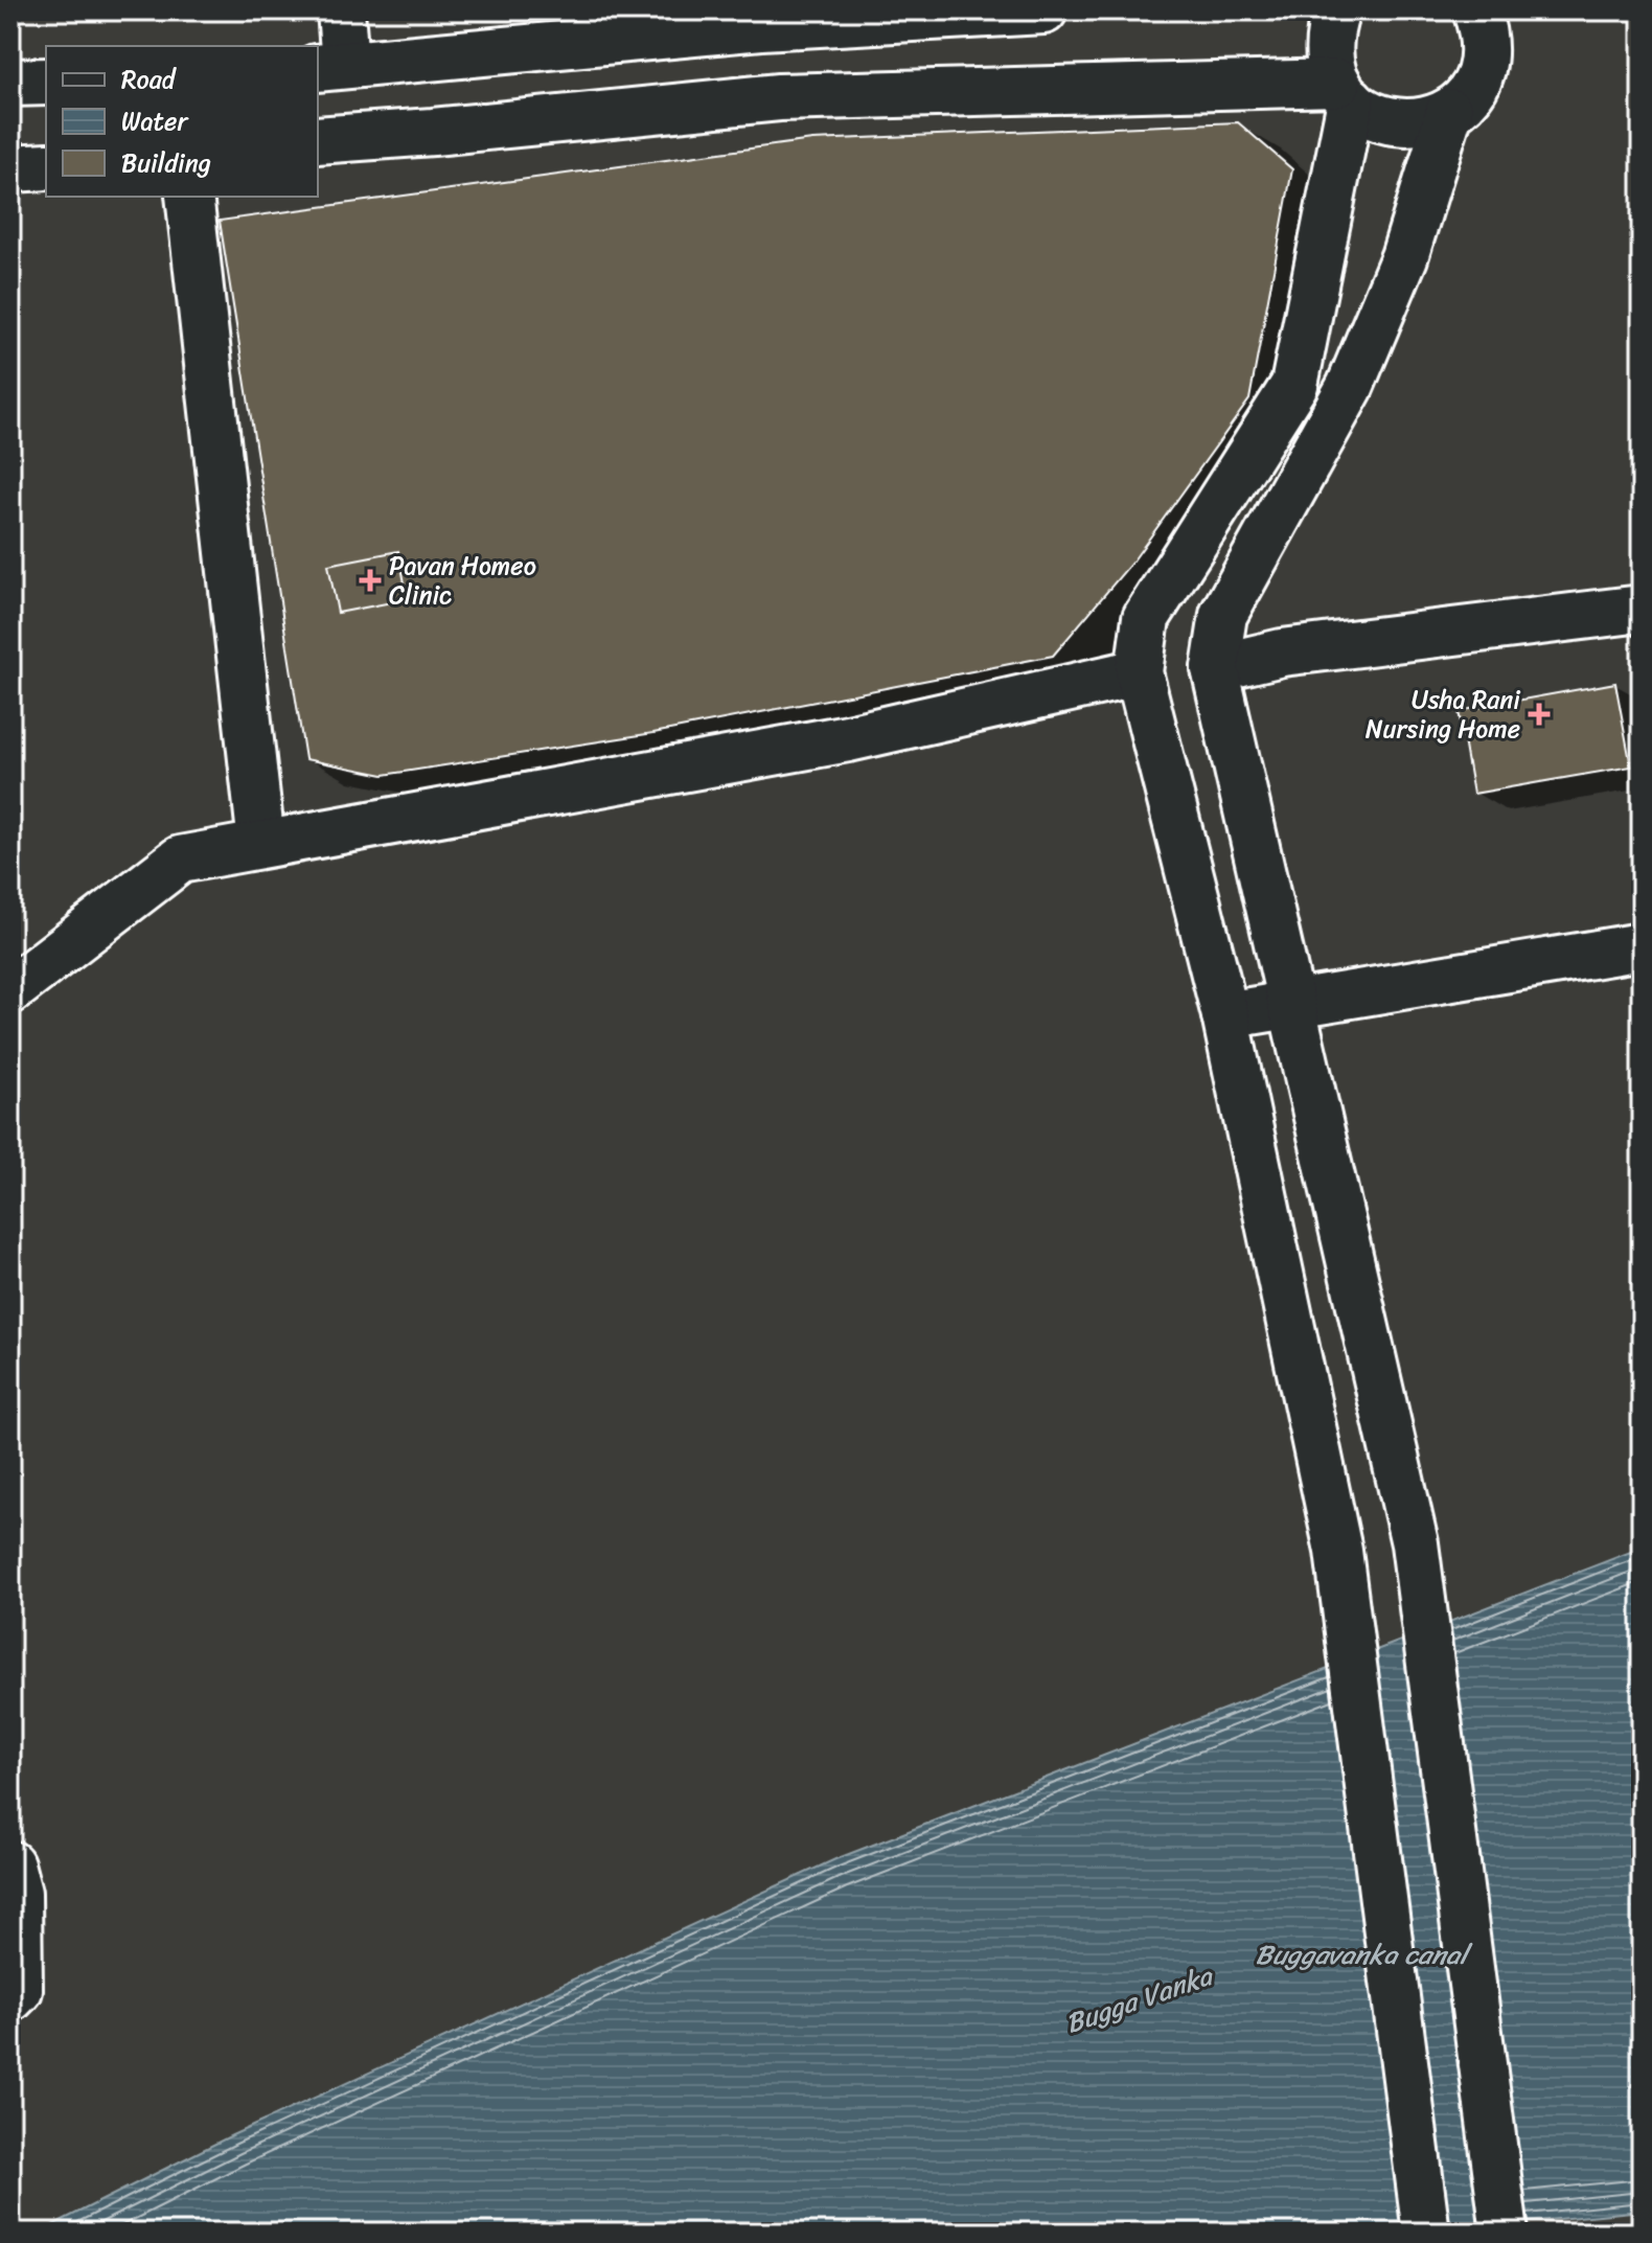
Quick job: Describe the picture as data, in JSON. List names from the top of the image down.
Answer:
{
  "water": ["Buggavanka canal", "Bugga Vanka"],
  "places": {
    "health": ["Pavan Homeo Clinic", "Usha Rani Nursing Home"]
  },
  "legend": ["Road", "Water", "Building"]
}
